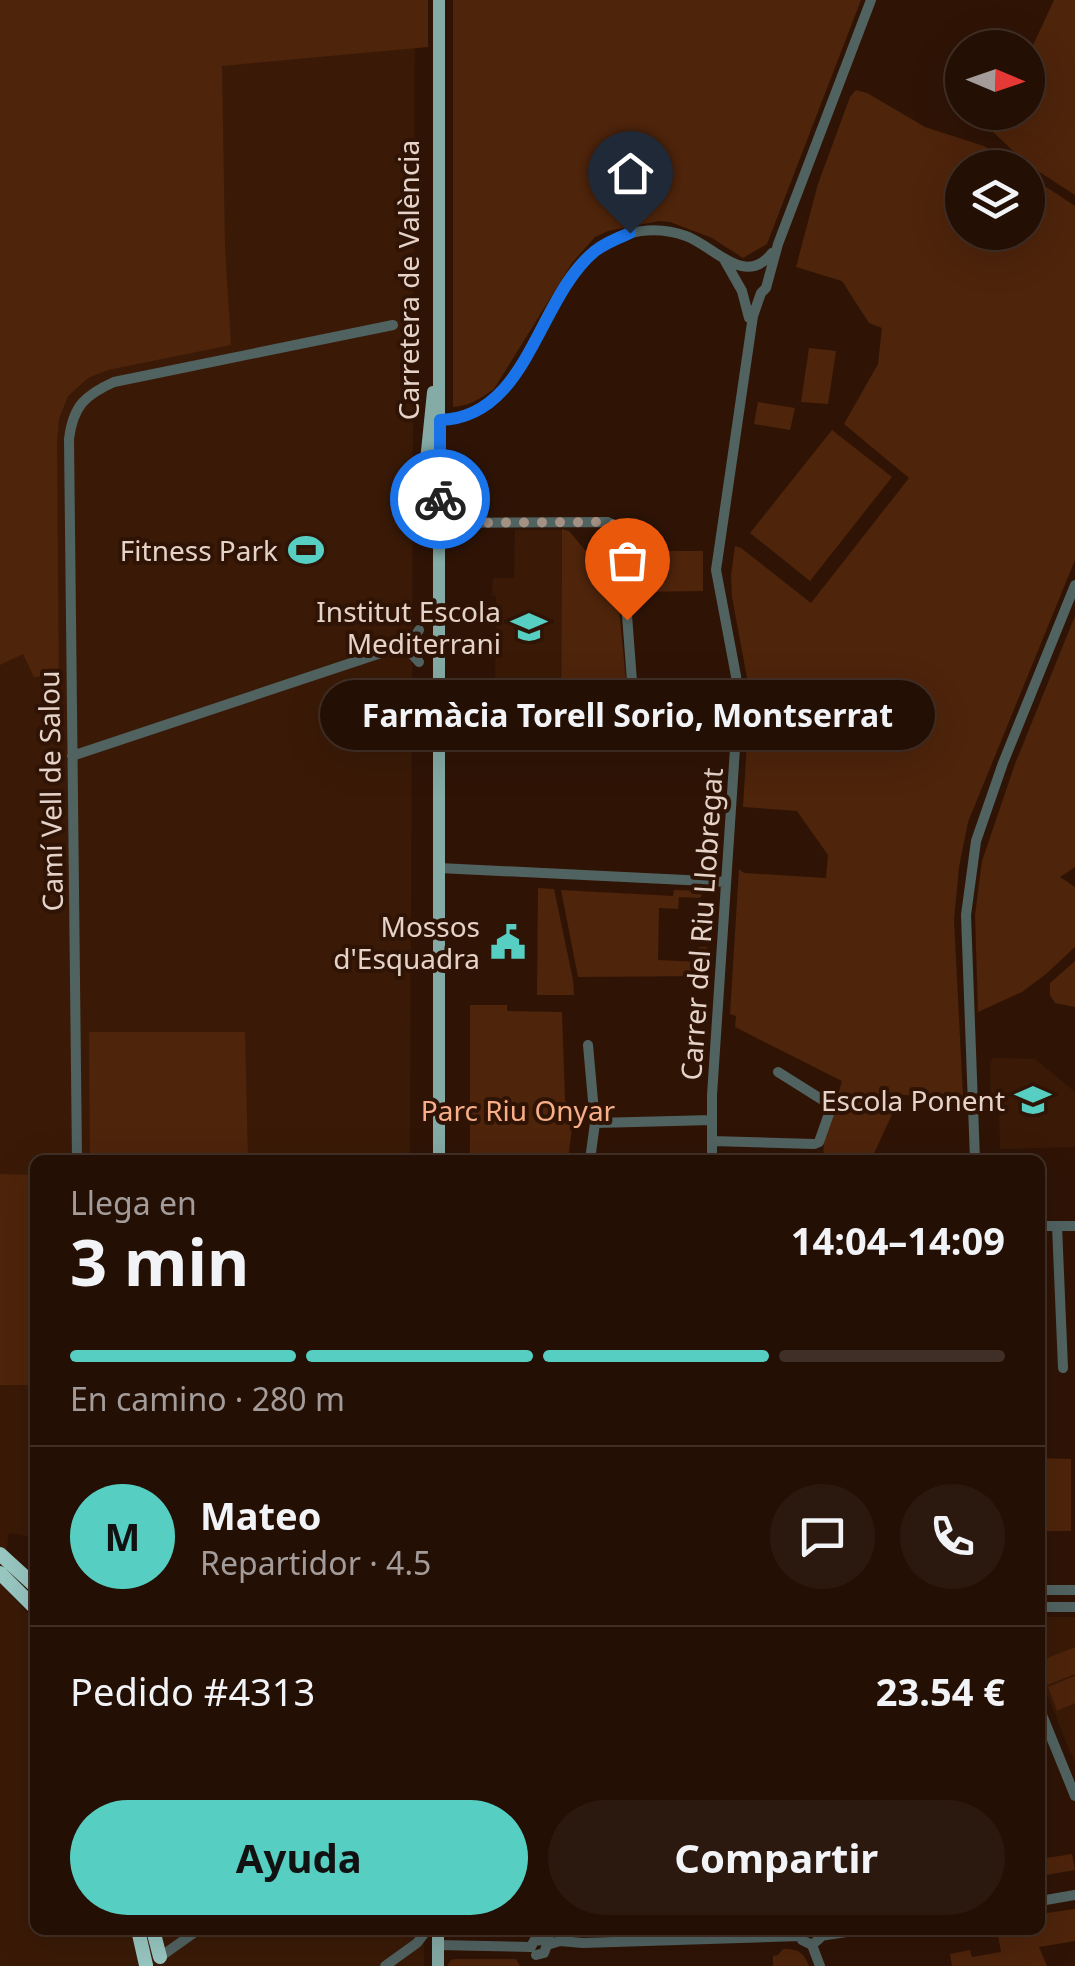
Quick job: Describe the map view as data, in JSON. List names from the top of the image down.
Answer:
{
  "streets": {
    "main road": ["Carretera de València"],
    "street": ["Camí Vell de Salou", "Carrer del Riu Llobregat"]
  },
  "crossings": [
    ["Carretera de València", "Carrer del Riu Llobregat"]
  ],
  "parks": ["Parc Riu Onyar"],
  "places": {
    "sports": ["Fitness Park"],
    "other": ["Farmàcia Torell Sorio, Montserrat"],
    "school or university": ["Institut Escola Mediterrani", "Escola Ponent"],
    "public building": ["Mossos d'Esquadra"]
  },
  "north": "right",
  "page": {
    "bubble": "Farmàcia Torell Sorio, Montserrat",
    "heading": ["3 min", "Llega en", "14:04–14:09"],
    "panel": [
      "Mateo",
      "Repartidor · 4.5",
      "Pedido #4313",
      "23.54 €"
    ],
    "bar": "En camino · 280 m",
    "round": "M",
    "buttons": ["Ayuda", "Compartir"]
  }
}
